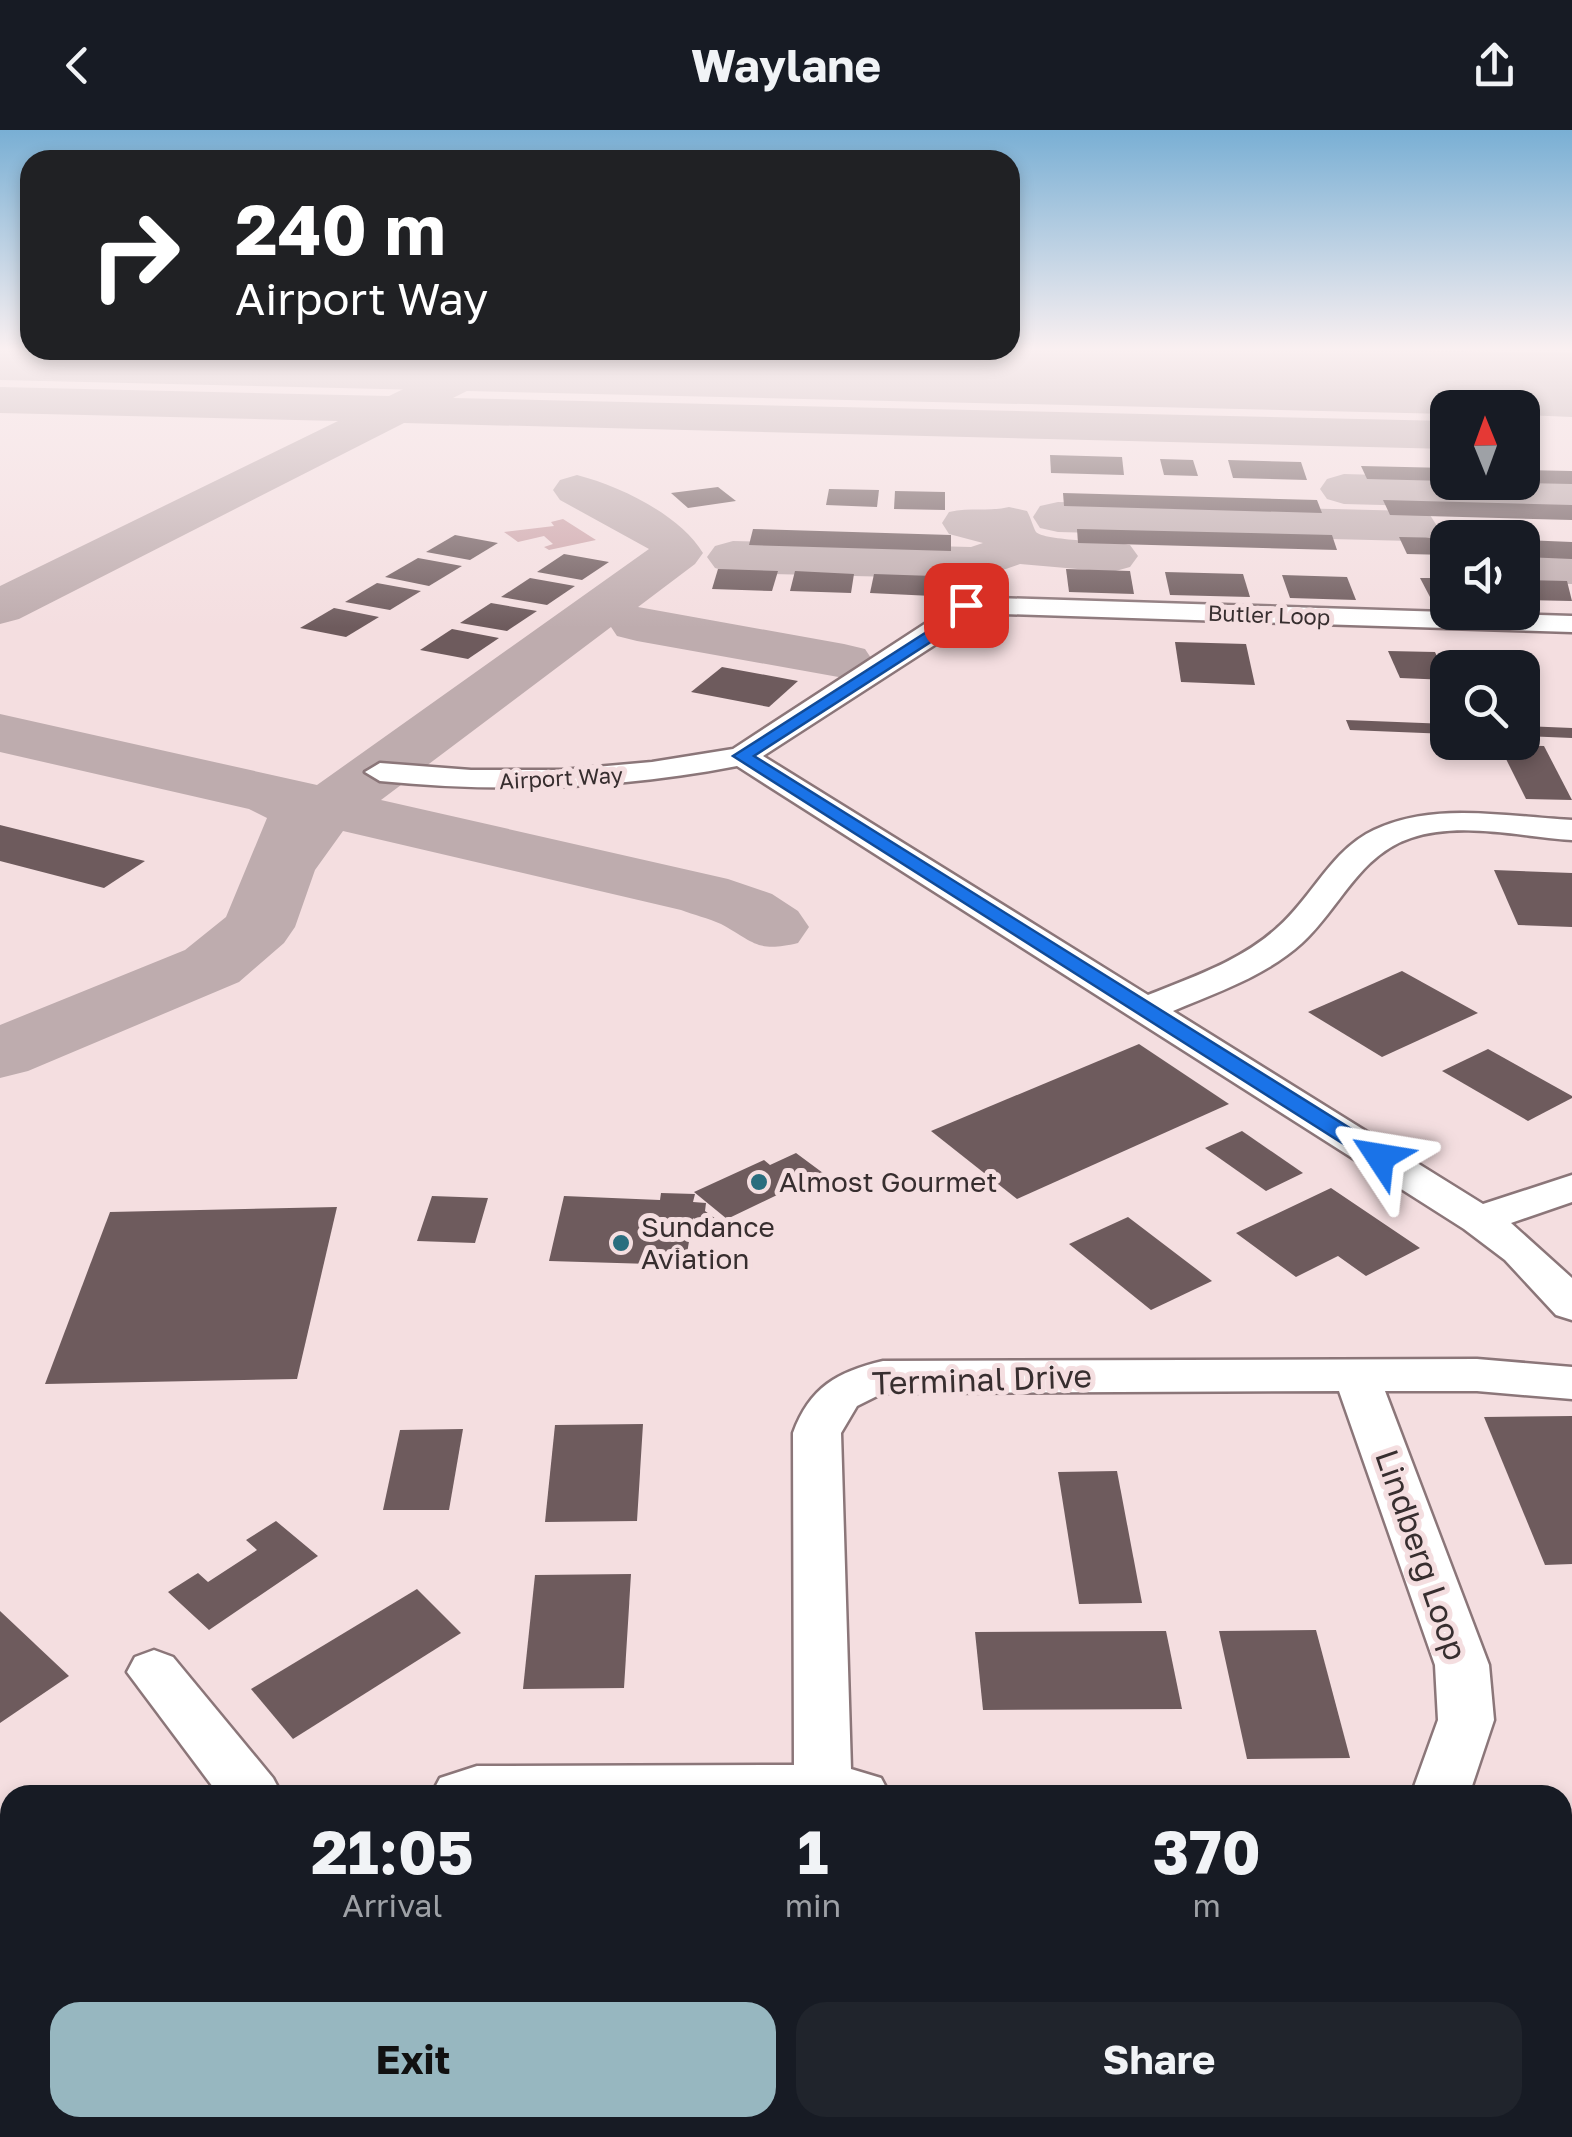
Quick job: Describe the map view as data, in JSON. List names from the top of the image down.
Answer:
{
  "streets": {
    "street": [
      "Butler Loop",
      "Airport Way",
      "Terminal Drive",
      "Lindberg Loop"
    ]
  },
  "crossings": [
    ["Butler Loop", "Airport Way"],
    ["Terminal Drive", "Lindberg Loop"]
  ],
  "places": ["Almost Gourmet", "Sundance Aviation"],
  "north": "top",
  "page": {
    "header": "Waylane",
    "turn": ["240 m", "Airport Way"],
    "eta": [
      "21:05",
      "Arrival",
      "1",
      "min",
      "370",
      "m"
    ],
    "buttons": ["Exit", "Share"]
  }
}
